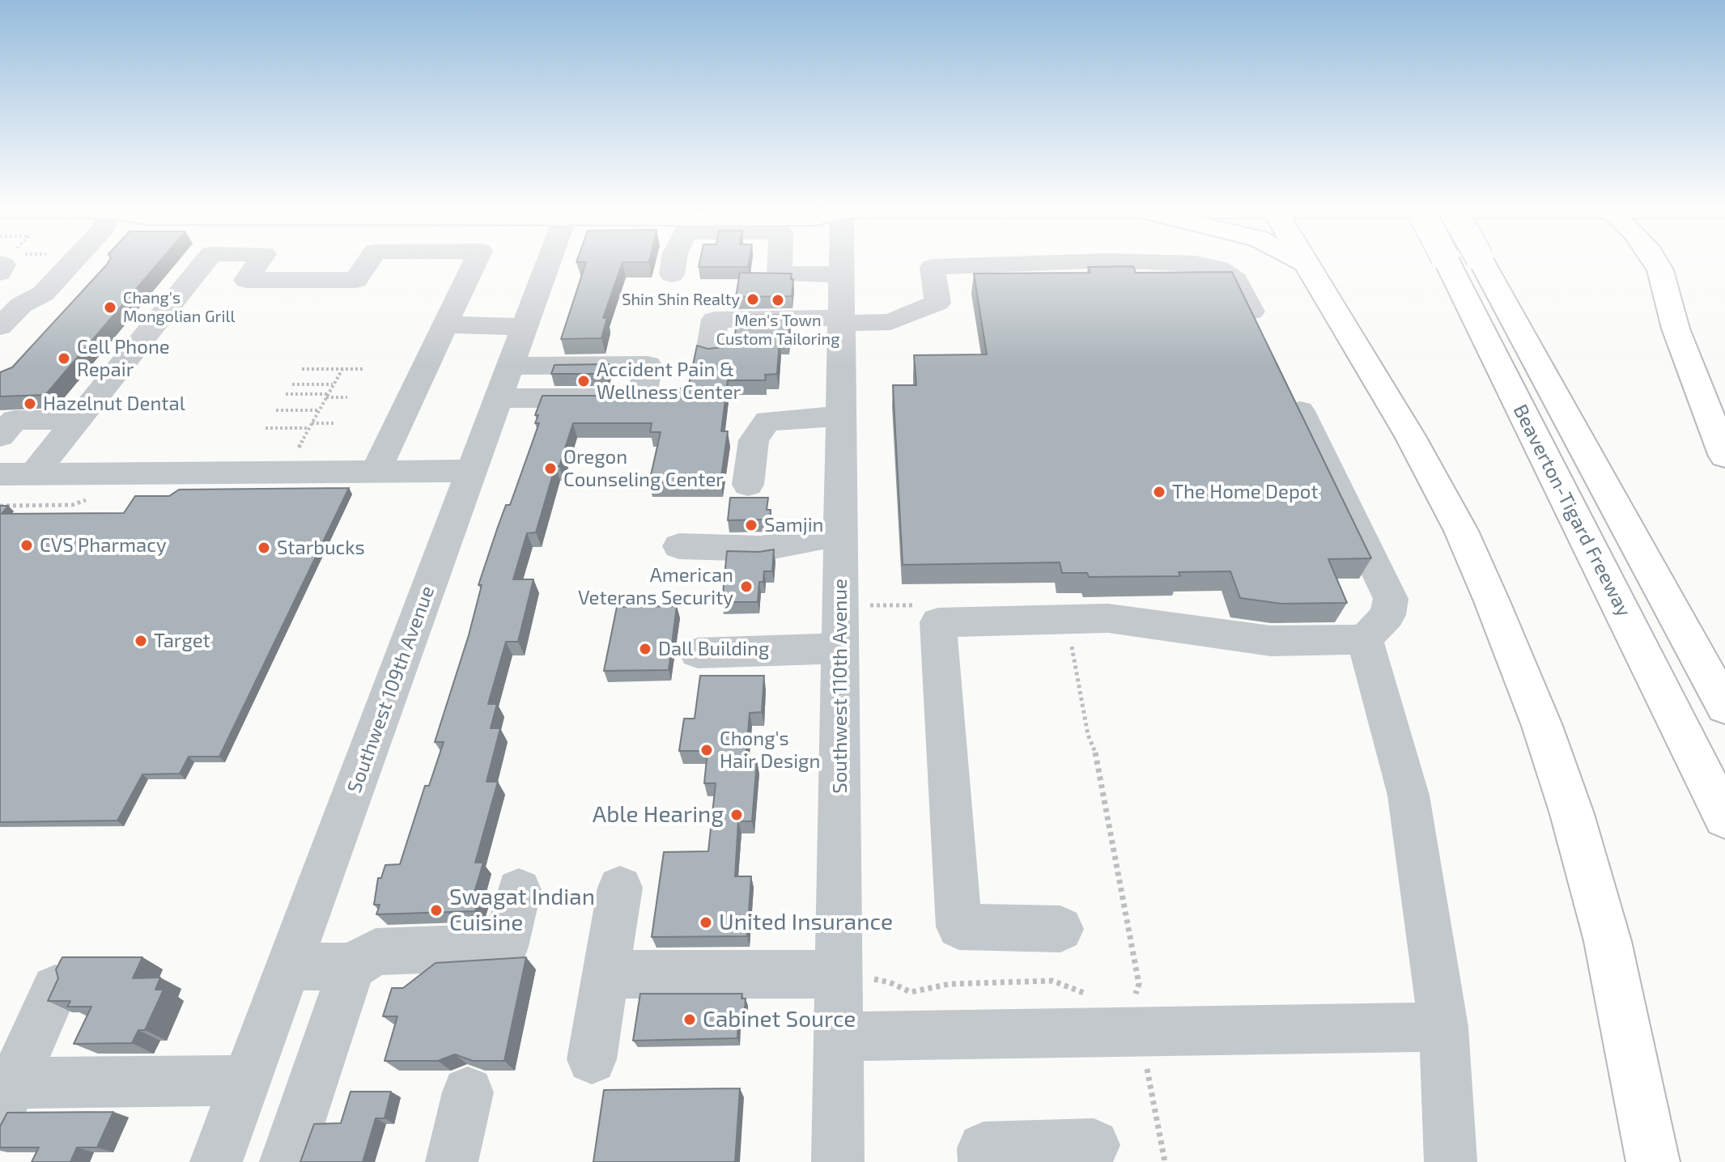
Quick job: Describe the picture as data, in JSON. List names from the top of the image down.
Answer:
{
  "streets": {
    "main road": ["Beaverton-Tigard Freeway"],
    "street": ["Southwest 110th Avenue", "Southwest 109th Avenue"]
  },
  "places": [
    "Shin Shin Realty",
    "Men's Town Custom Tailoring",
    "Chang's Mongolian Grill",
    "Cell Phone Repair",
    "Accident Pain & Wellness Center",
    "Hazelnut Dental",
    "Oregon Counseling Center",
    "The Home Depot",
    "Samjin",
    "CVS Pharmacy",
    "Starbucks",
    "American Veterans Security",
    "Target",
    "Dall Building",
    "Chong's Hair Design",
    "Able Hearing",
    "Swagat Indian Cuisine",
    "United Insurance",
    "Cabinet Source"
  ]
}
